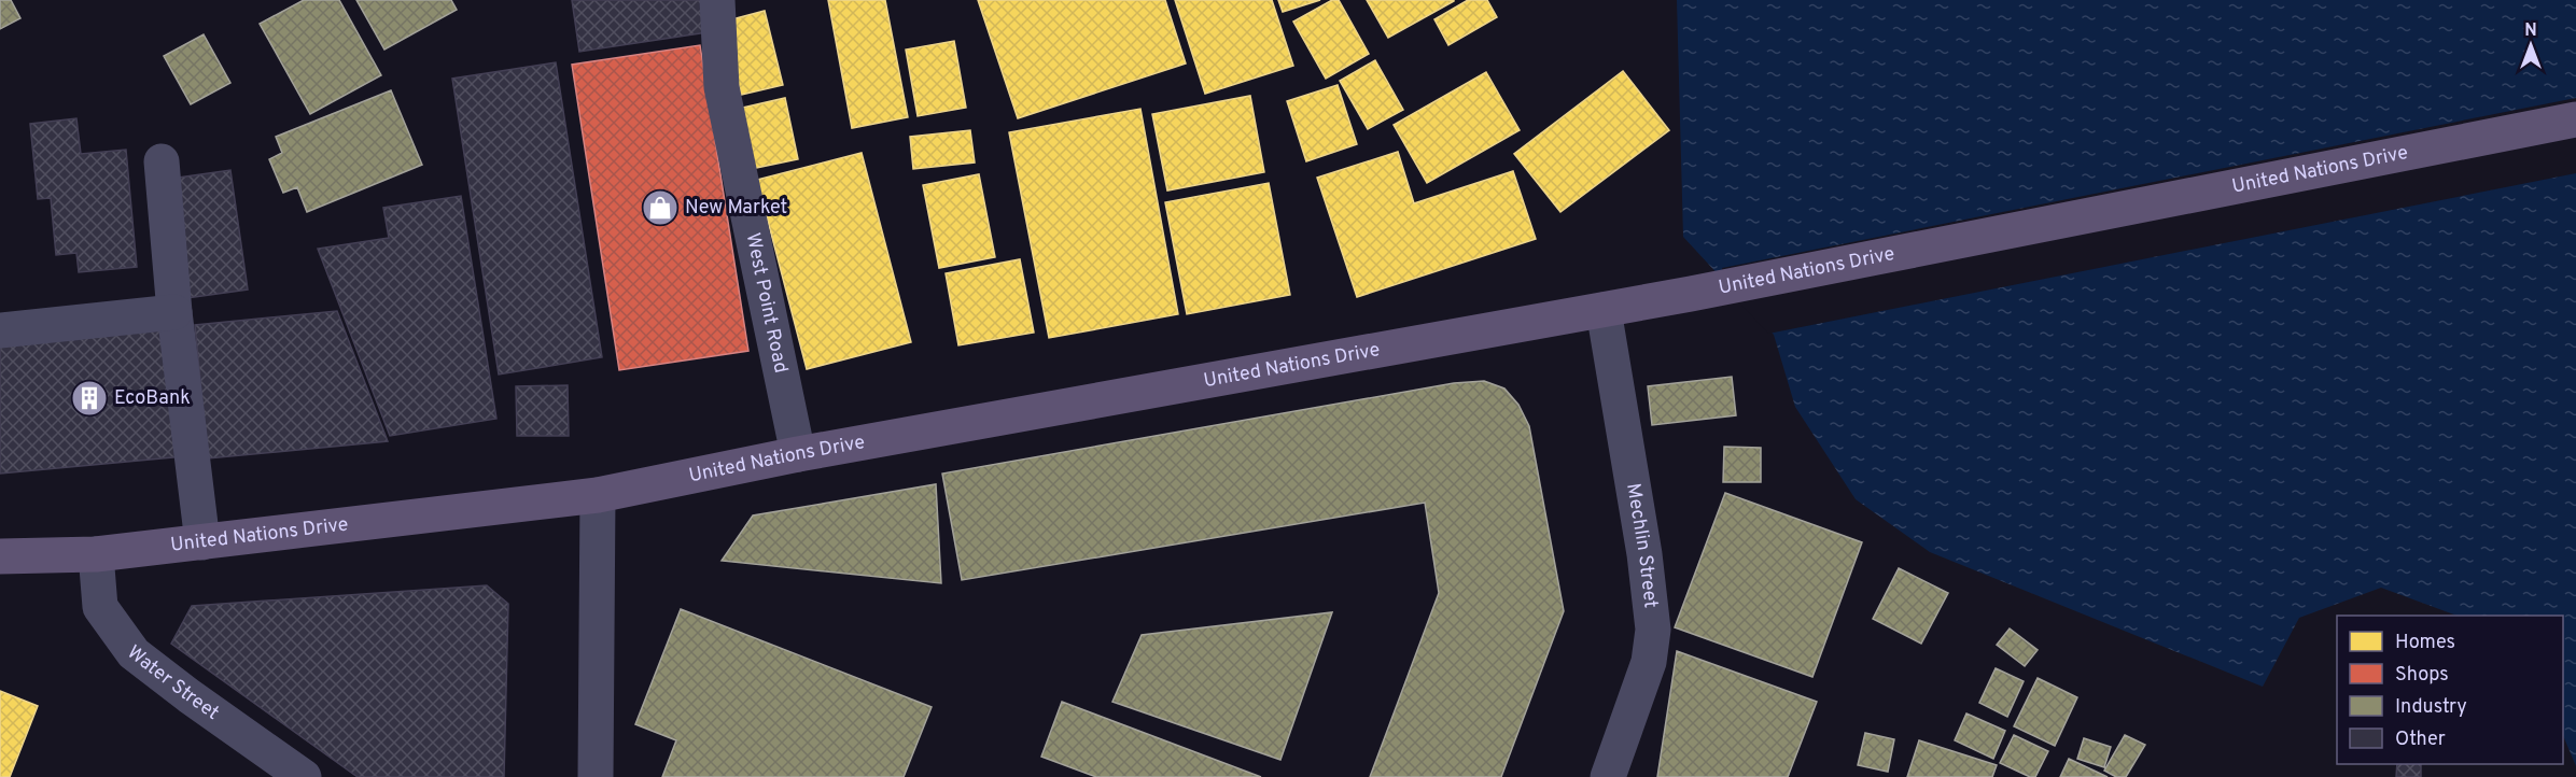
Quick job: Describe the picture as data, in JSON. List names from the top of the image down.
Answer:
{
  "streets": {
    "main road": ["United Nations Drive"],
    "street": ["West Point Road", "Mechlin Street", "Water Street"]
  },
  "crossings": [
    ["United Nations Drive", "West Point Road"],
    ["United Nations Drive", "Mechlin Street"],
    ["United Nations Drive", "Water Street"]
  ],
  "places": {
    "shop": ["New Market"],
    "building": ["EcoBank"]
  },
  "legend": [
    "Homes",
    "Shops",
    "Industry",
    "Other"
  ],
  "north": "top"
}
